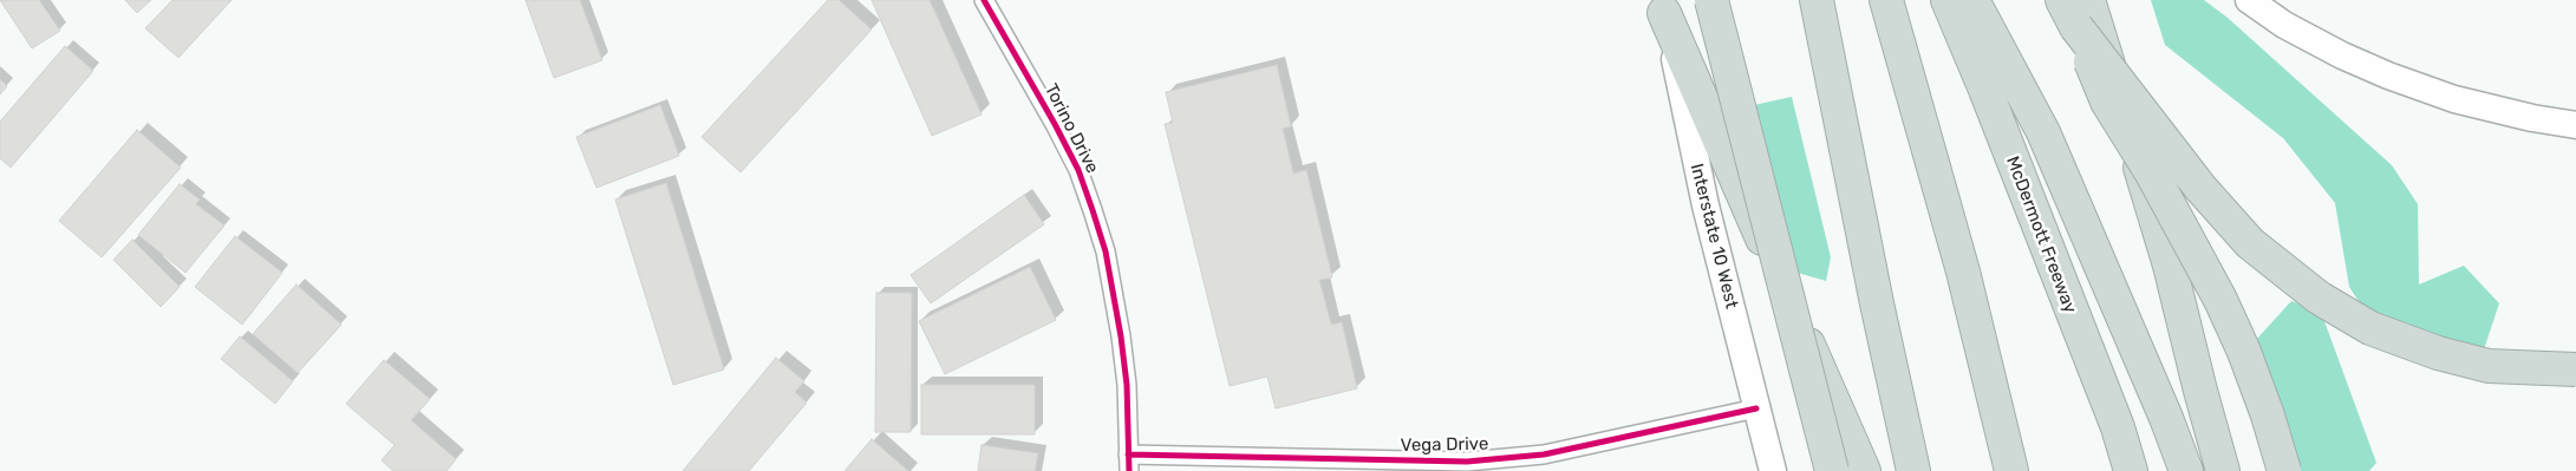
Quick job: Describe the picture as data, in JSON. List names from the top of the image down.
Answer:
{
  "streets": {
    "highway": ["McDermott Freeway"],
    "main road": ["Interstate 10 West"],
    "street": ["Torino Drive", "Vega Drive"]
  },
  "crossings": [
    ["Torino Drive", "Vega Drive"],
    ["Interstate 10 West", "Vega Drive"]
  ]
}
